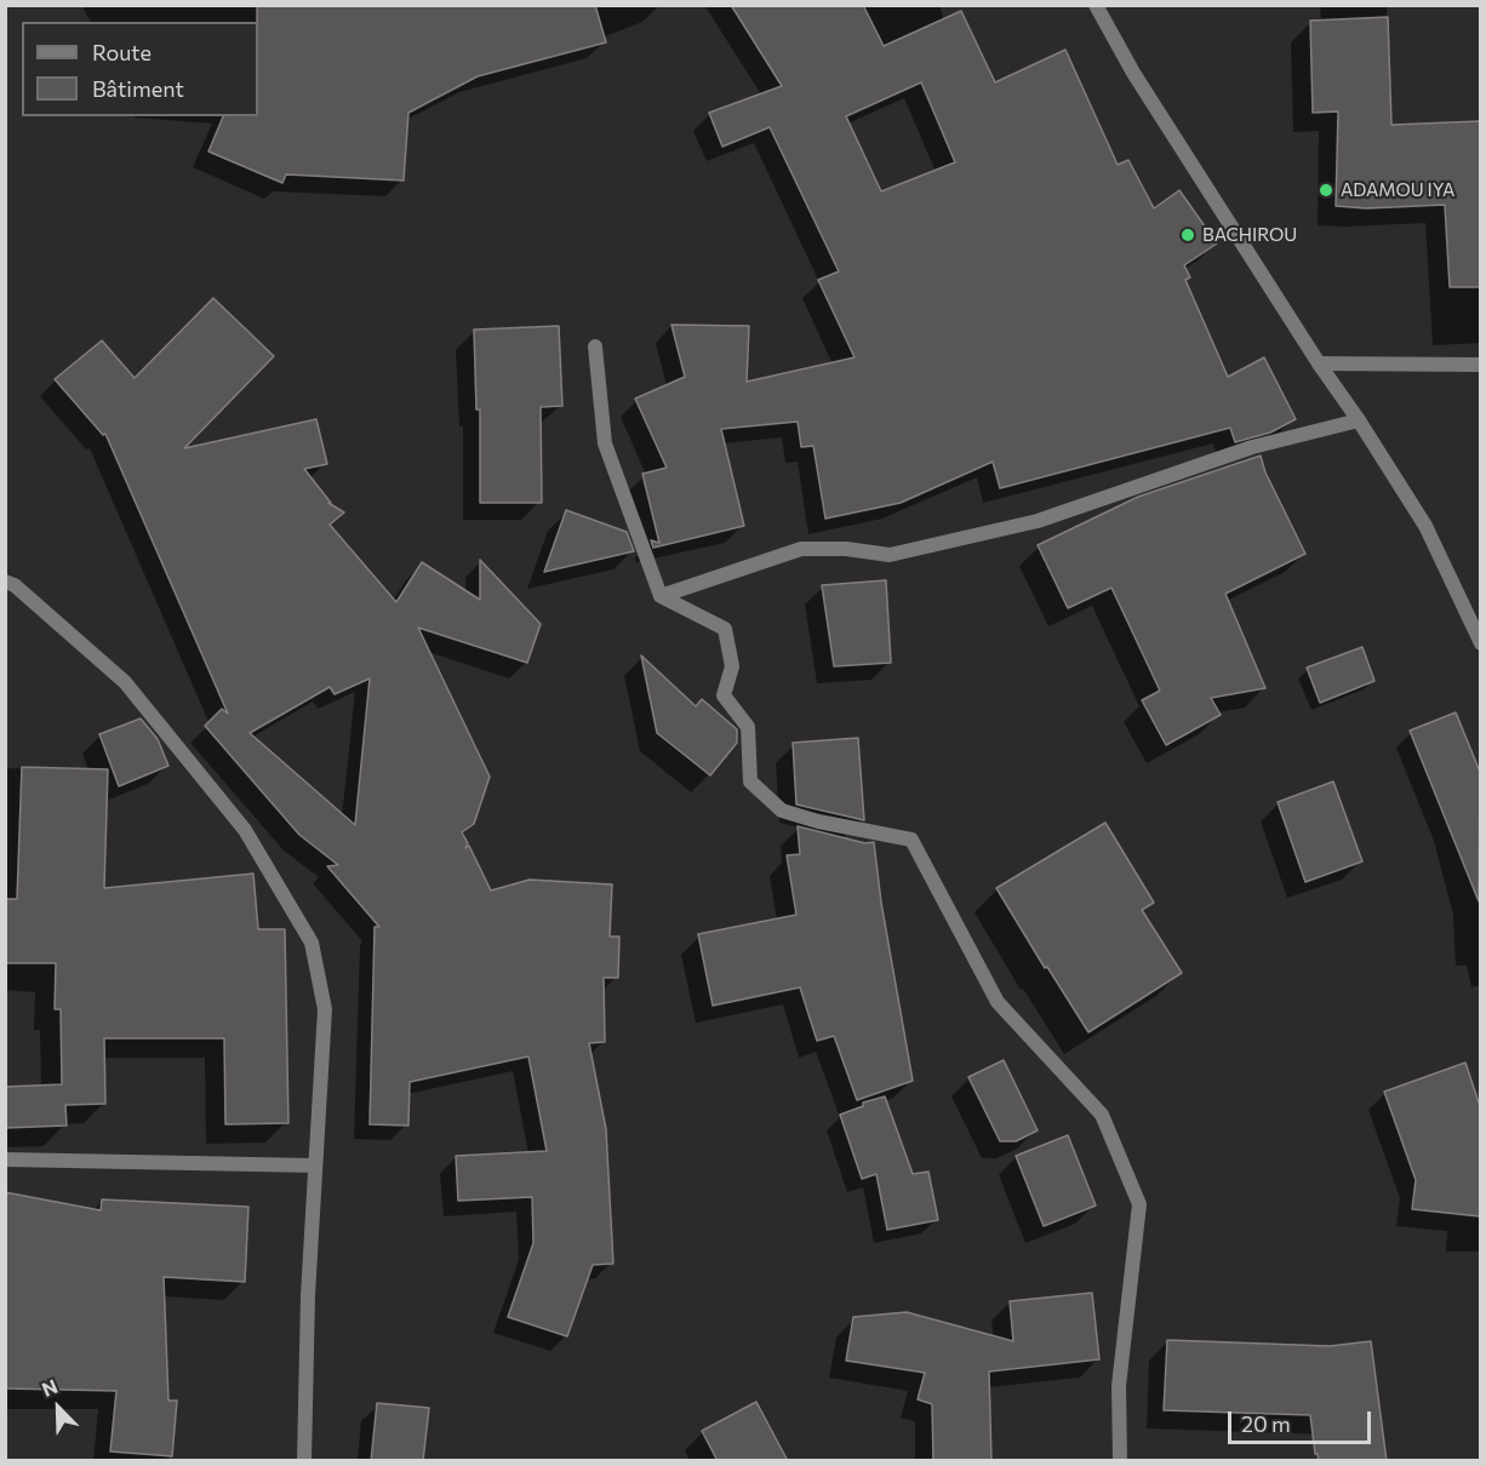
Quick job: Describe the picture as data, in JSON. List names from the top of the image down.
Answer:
{
  "places": ["ADAMOU IYA", "BACHIROU"],
  "legend": ["Route", "Bâtiment"],
  "scale_bar": "20 m",
  "north": "top left"
}
